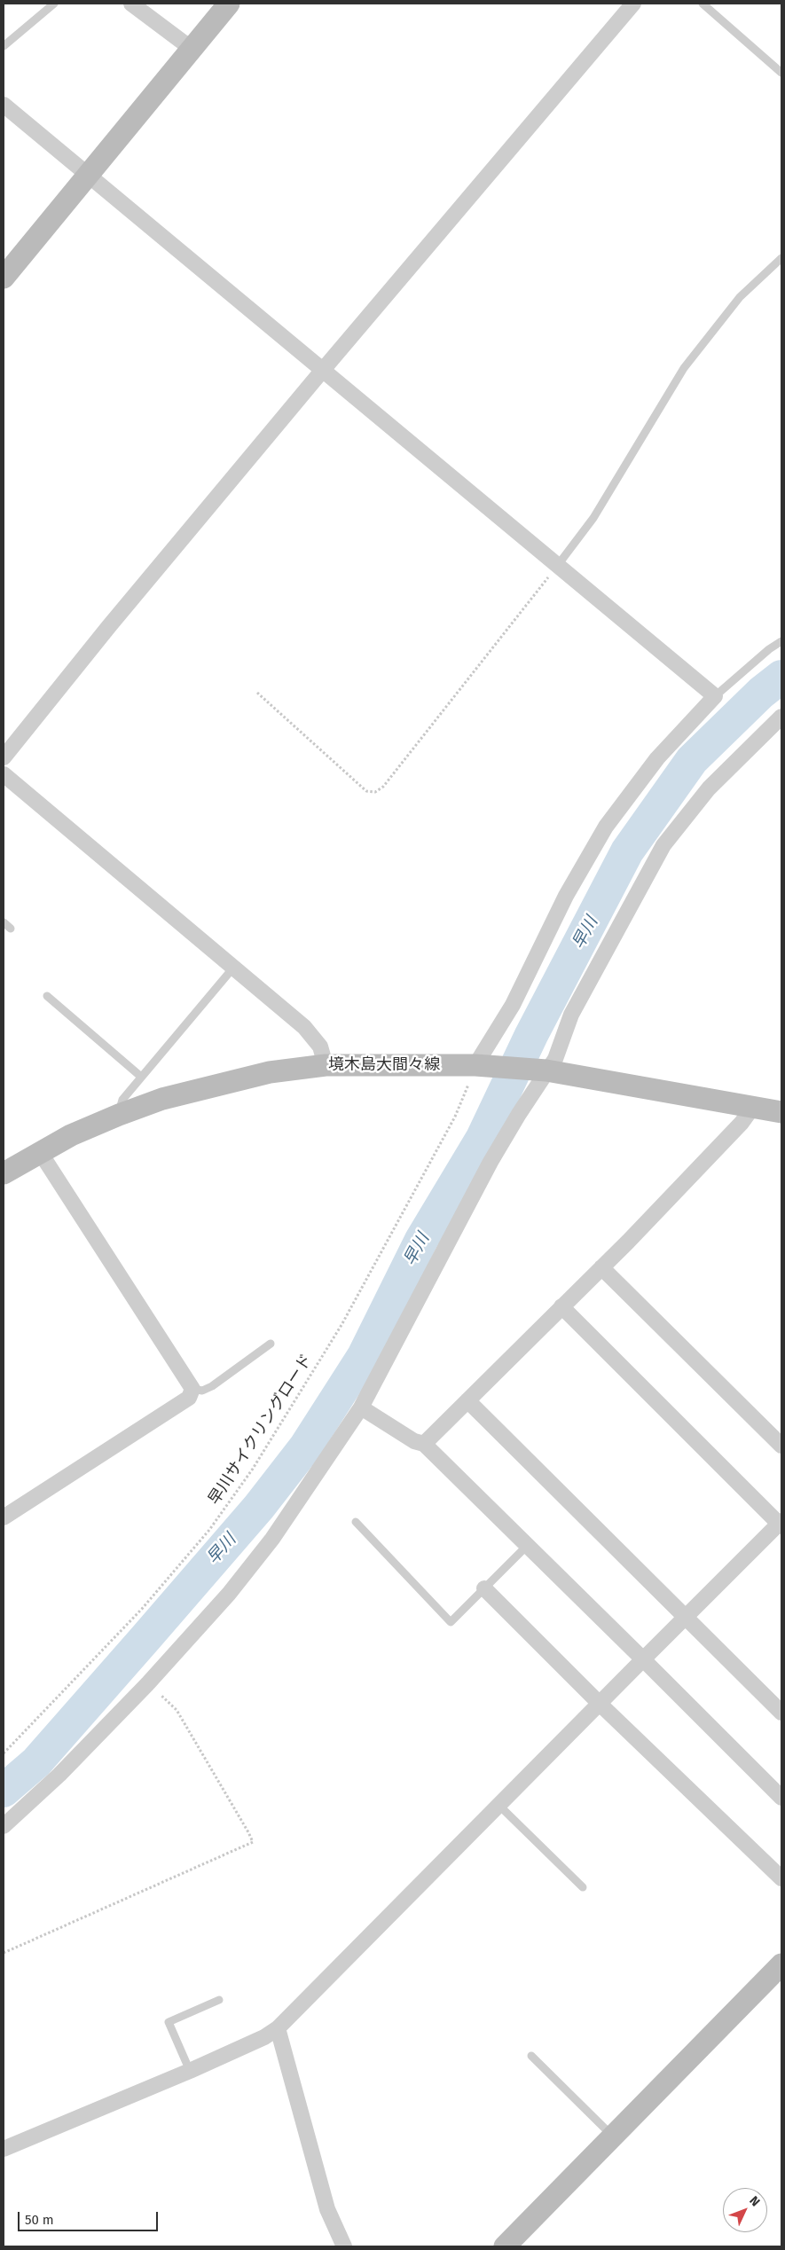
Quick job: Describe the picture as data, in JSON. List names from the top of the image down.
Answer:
{
  "streets": {
    "main road": ["境木島大間々線"],
    "path": ["早川サイクリングロード"]
  },
  "crossings": [
    ["境木島大間々線", "早川サイクリングロード"]
  ],
  "water": ["早川"],
  "scale_bar": "50 m",
  "north": "top right"
}
